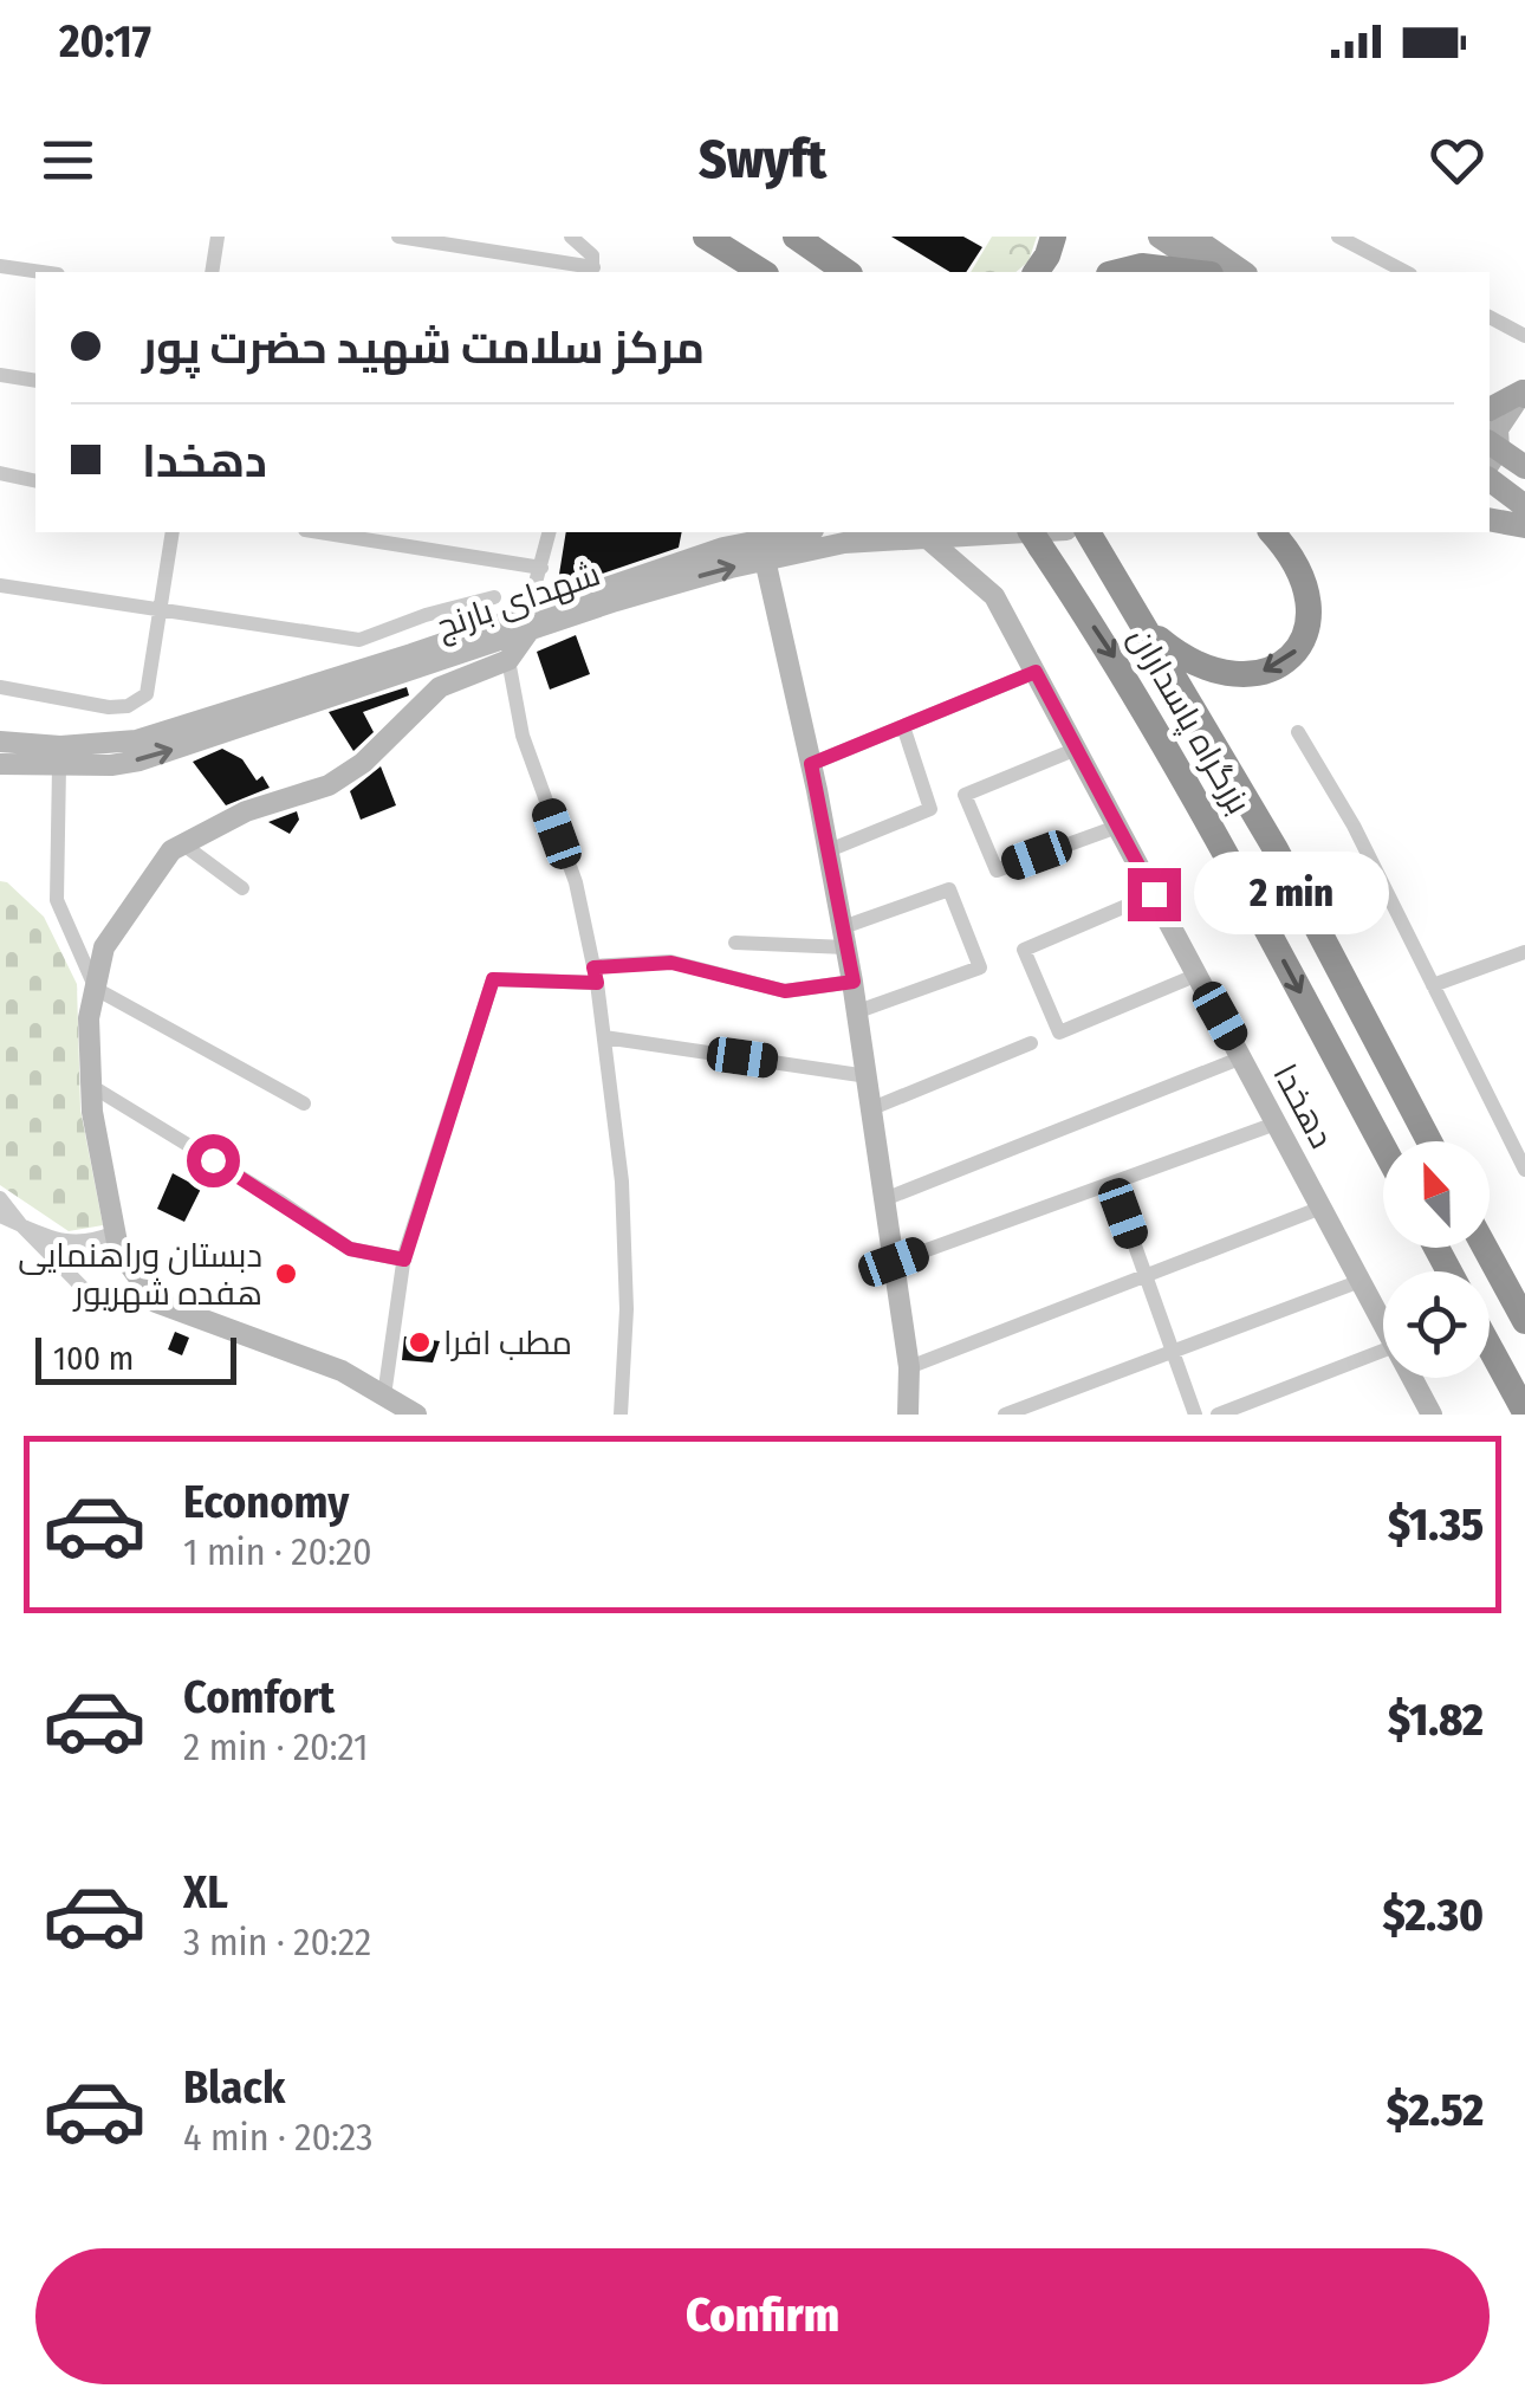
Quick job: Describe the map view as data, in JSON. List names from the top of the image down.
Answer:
{
  "streets": {
    "highway": ["بزرگراه پاسداران"],
    "main road": ["شهدای بارنج", "دهخدا"]
  },
  "crossings": [
    ["شهدای بارنج", "بزرگراه پاسداران"],
    ["شهدای بارنج", "دهخدا"]
  ],
  "places": ["دبستان وراهنمایی هفده شهریور", "مطب افرا"],
  "scale_bar": "100 m",
  "north": "top",
  "page": {
    "status": "20:17",
    "header": "Swyft",
    "banner": ["مرکز سلامت شهید حضرت پور", "دهخدا"],
    "bubble": "2 min",
    "scale": "100 m",
    "list": [
      {
        "name": "Economy",
        "note": "1 min · 20:20",
        "value": "$1.35"
      },
      {
        "name": "Comfort",
        "note": "2 min · 20:21",
        "value": "$1.82"
      },
      {
        "name": "XL",
        "note": "3 min · 20:22",
        "value": "$2.30"
      },
      {
        "name": "Black",
        "note": "4 min · 20:23",
        "value": "$2.52"
      }
    ],
    "buttons": "Confirm"
  }
}
